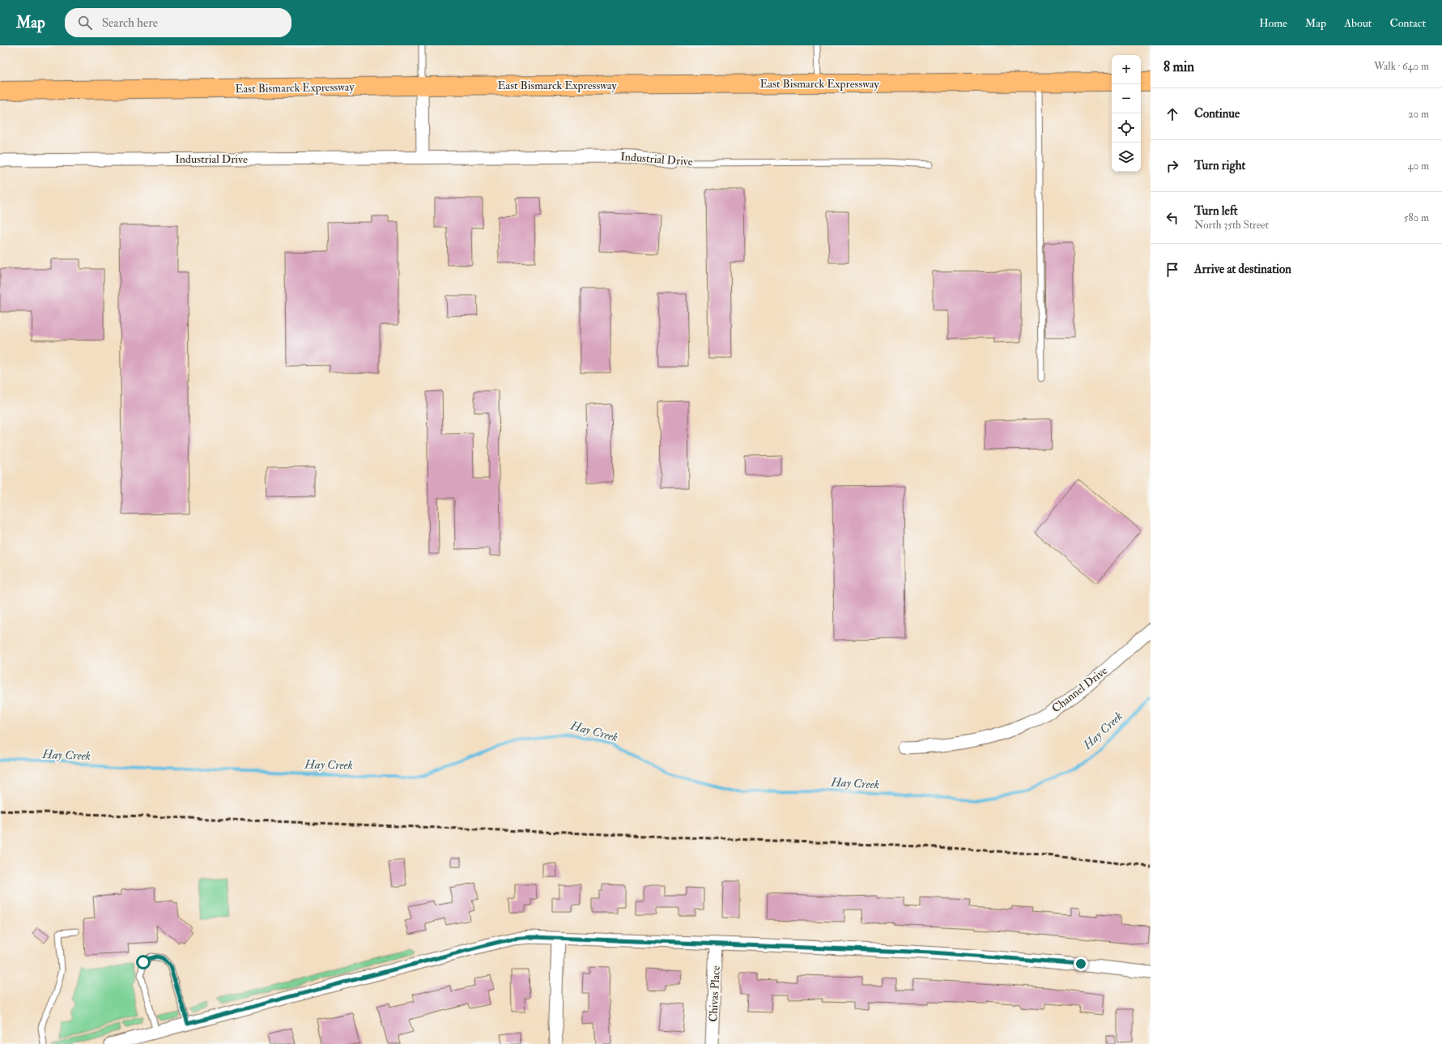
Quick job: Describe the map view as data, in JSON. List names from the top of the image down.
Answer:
{
  "streets": {
    "main road": ["East Bismarck Expressway"],
    "street": ["Industrial Drive", "Channel Drive", "Chivas Place"]
  },
  "water": ["Hay Creek"],
  "page": {
    "header": "Map",
    "search": "Search here",
    "nav": [
      "Home",
      "Map",
      "About",
      "Contact"
    ],
    "heading": ["8 min", "Walk · 640 m"],
    "map_buttons": ["+", "−"],
    "list": [
      ["Continue", "20 m"],
      ["Turn right", "40 m"],
      ["Turn left", "North 35th Street", "580 m"],
      "Arrive at destination"
    ]
  }
}
